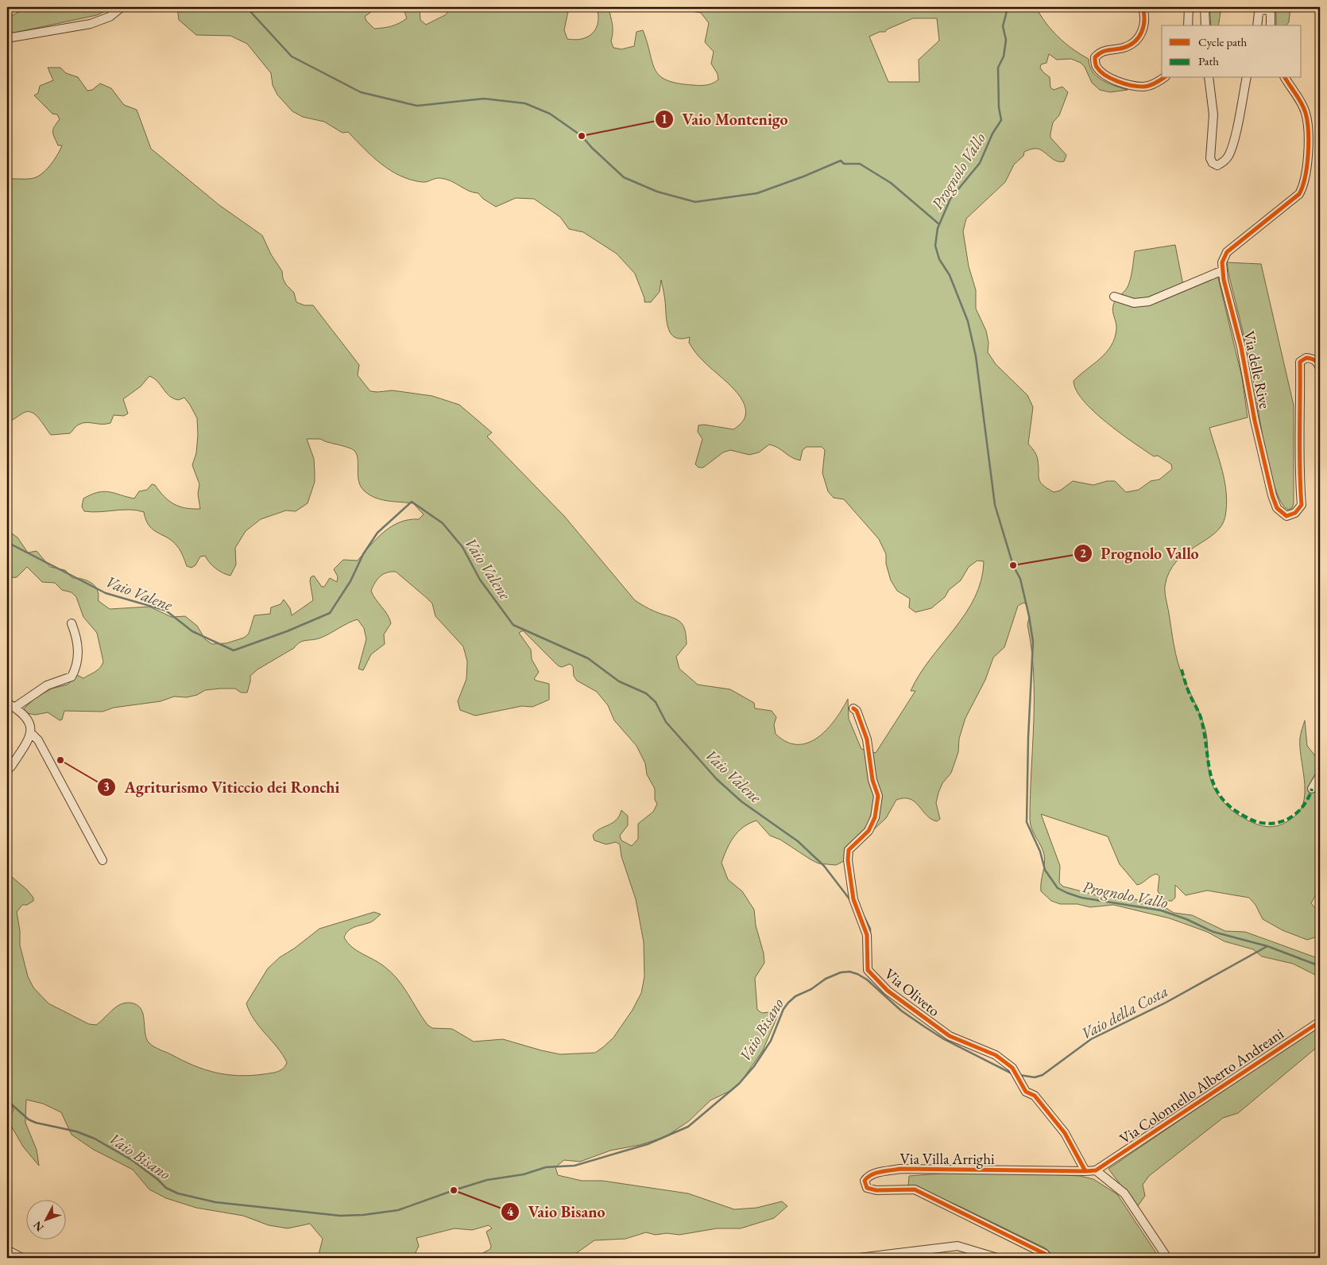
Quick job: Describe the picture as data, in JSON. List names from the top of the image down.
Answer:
{
  "streets": {
    "street": [
      "Via delle Rive",
      "Via Oliveto",
      "Via Colonnello Alberto Andreani",
      "Via Villa Arrighi"
    ]
  },
  "crossings": [
    ["Via Oliveto", "Via Villa Arrighi"],
    ["Via Colonnello Alberto Andreani", "Via Villa Arrighi"]
  ],
  "water": [
    "Prognolo Vallo",
    "Vaio Valene",
    "Vaio della Costa",
    "Vaio Bisano"
  ],
  "places": [
    "Vaio Montenigo",
    "Prognolo Vallo",
    "Agriturismo Viticcio dei Ronchi",
    "Vaio Bisano"
  ],
  "legend": ["Cycle path", "Path"],
  "north": "bottom left"
}
